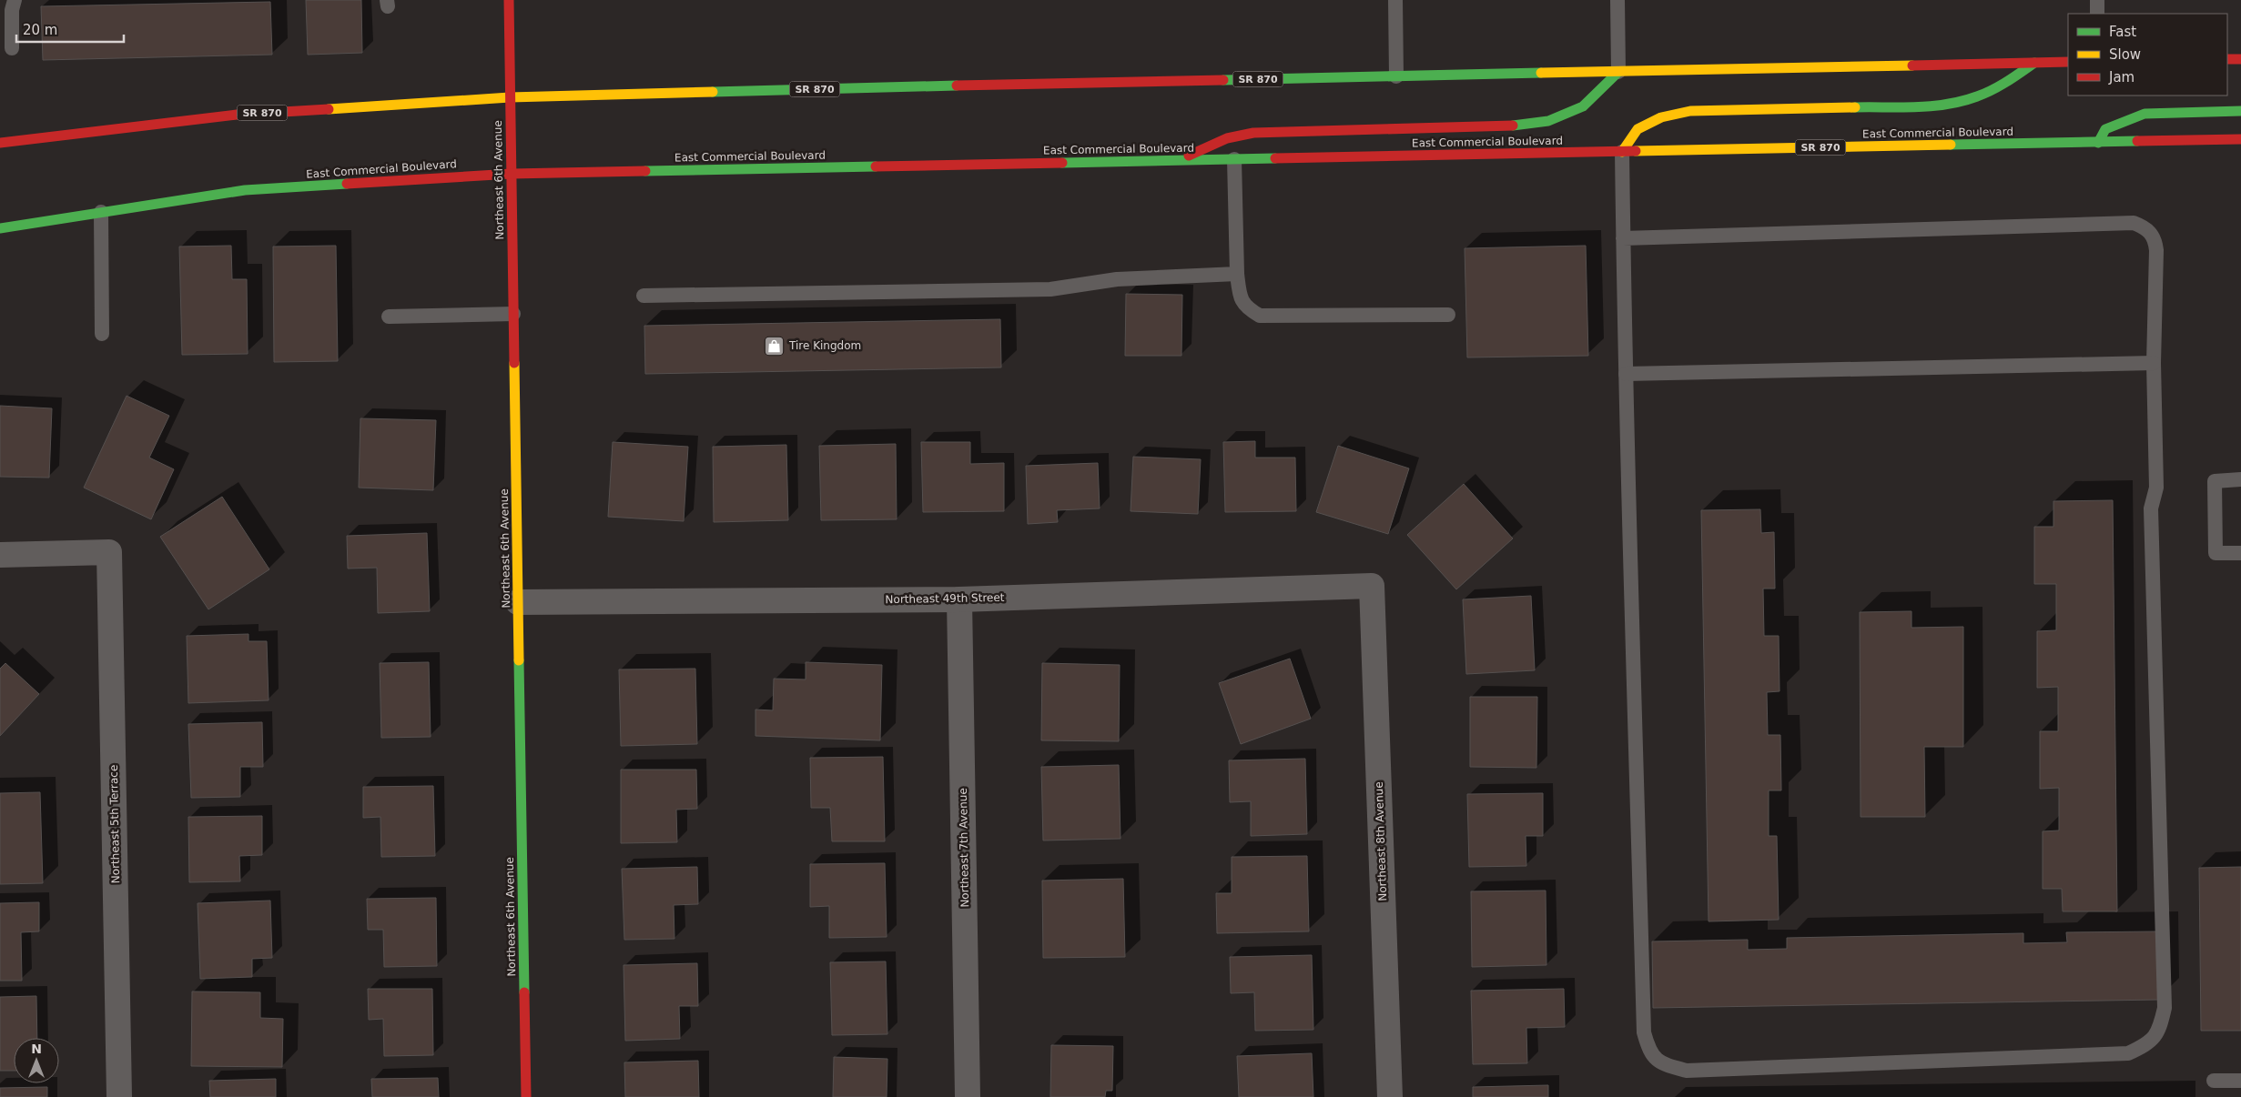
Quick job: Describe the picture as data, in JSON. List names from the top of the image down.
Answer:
{
  "streets": {
    "main road": ["SR 870", "East Commercial Boulevard", "Northeast 6th Avenue"],
    "street": [
      "Northeast 49th Street",
      "Northeast 5th Terrace",
      "Northeast 8th Avenue",
      "Northeast 7th Avenue"
    ]
  },
  "crossings": [
    ["SR 870", "Northeast 6th Avenue"],
    ["East Commercial Boulevard", "Northeast 6th Avenue"],
    ["Northeast 6th Avenue", "Northeast 49th Street"],
    ["Northeast 49th Street", "Northeast 8th Avenue"],
    ["Northeast 49th Street", "Northeast 7th Avenue"]
  ],
  "places": {
    "shop": ["Tire Kingdom"]
  },
  "legend": ["Fast", "Slow", "Jam"],
  "scale_bar": "20 m",
  "north": "top"
}
